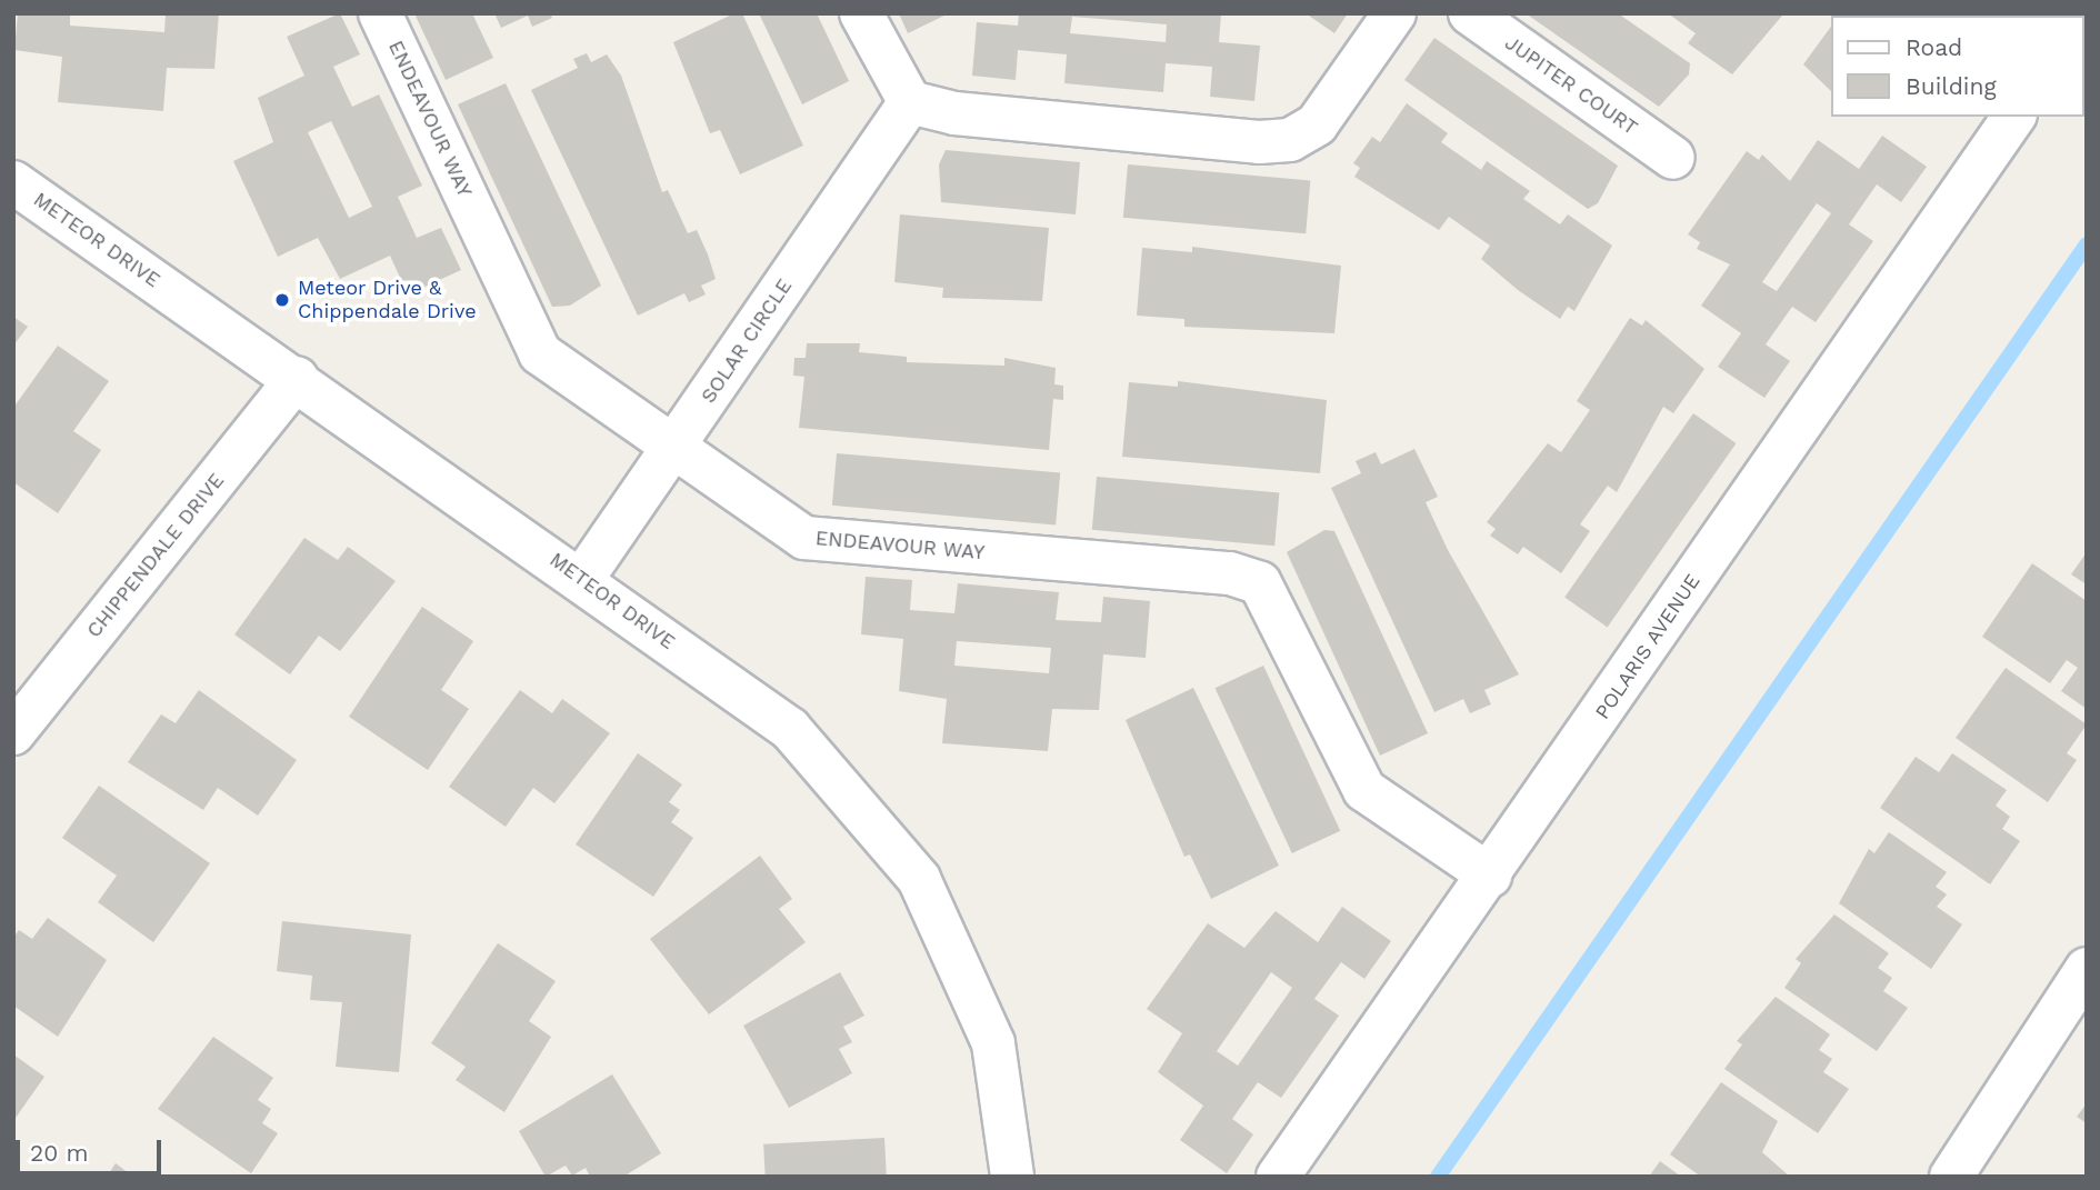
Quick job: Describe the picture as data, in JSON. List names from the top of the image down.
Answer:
{
  "streets": {
    "street": [
      "JUPITER COURT",
      "ENDEAVOUR WAY",
      "METEOR DRIVE",
      "SOLAR CIRCLE",
      "CHIPPENDALE DRIVE",
      "POLARIS AVENUE"
    ]
  },
  "crossings": [
    ["ENDEAVOUR WAY", "SOLAR CIRCLE"],
    ["ENDEAVOUR WAY", "POLARIS AVENUE"],
    ["METEOR DRIVE", "SOLAR CIRCLE"],
    ["METEOR DRIVE", "CHIPPENDALE DRIVE"]
  ],
  "places": ["Meteor Drive & Chippendale Drive"],
  "legend": ["Road", "Building"],
  "scale_bar": "20 m"
}
